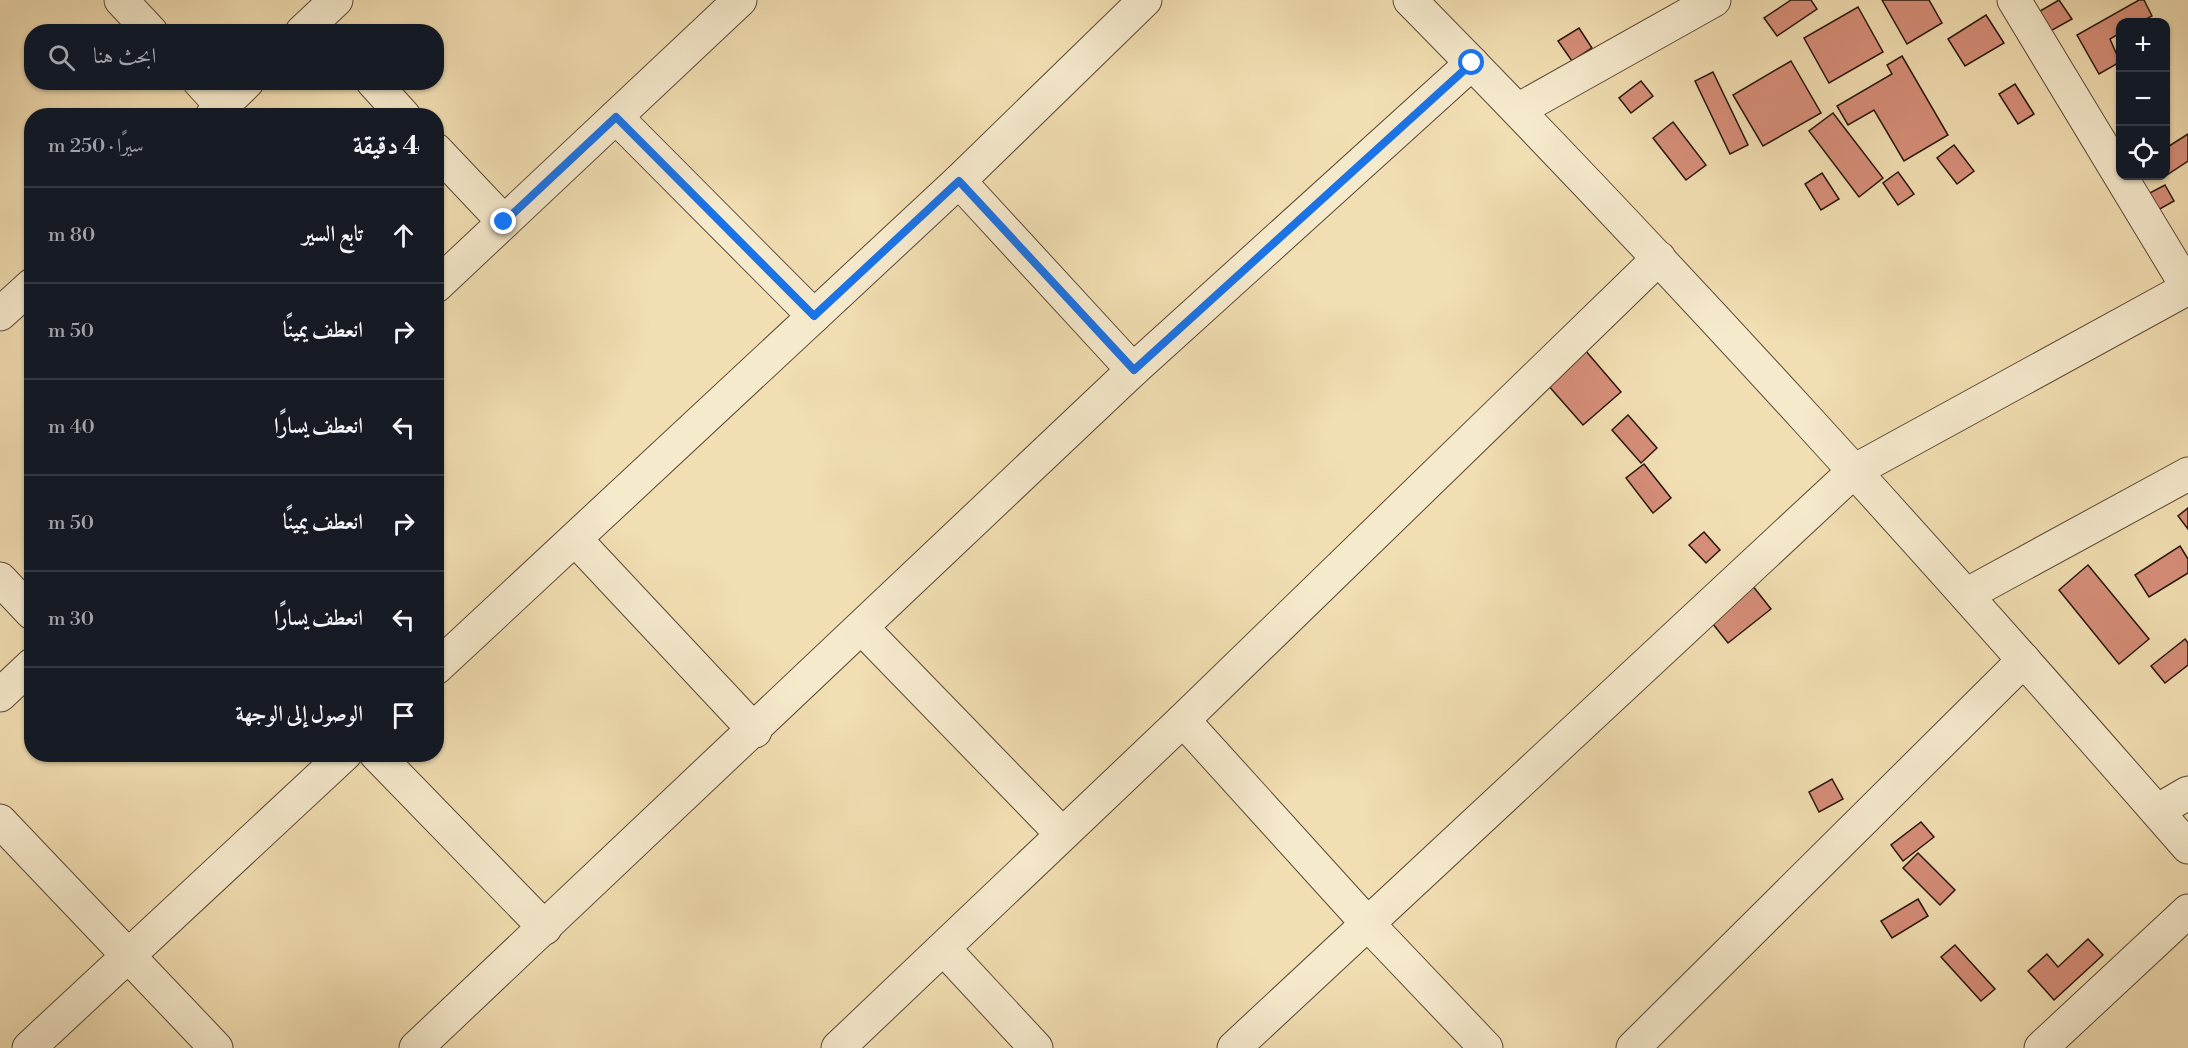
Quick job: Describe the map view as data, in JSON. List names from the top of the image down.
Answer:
{
  "page": {
    "map_buttons": ["+", "−"],
    "search": "ابحث هنا",
    "heading": ["4 دقيقة", "سيرًا · 250 m"],
    "list": [
      ["تابع السير", "80 m"],
      ["انعطف يمينًا", "50 m"],
      ["انعطف يسارًا", "40 m"],
      ["انعطف يمينًا", "50 m"],
      ["انعطف يسارًا", "30 m"],
      "الوصول إلى الوجهة"
    ]
  }
}
